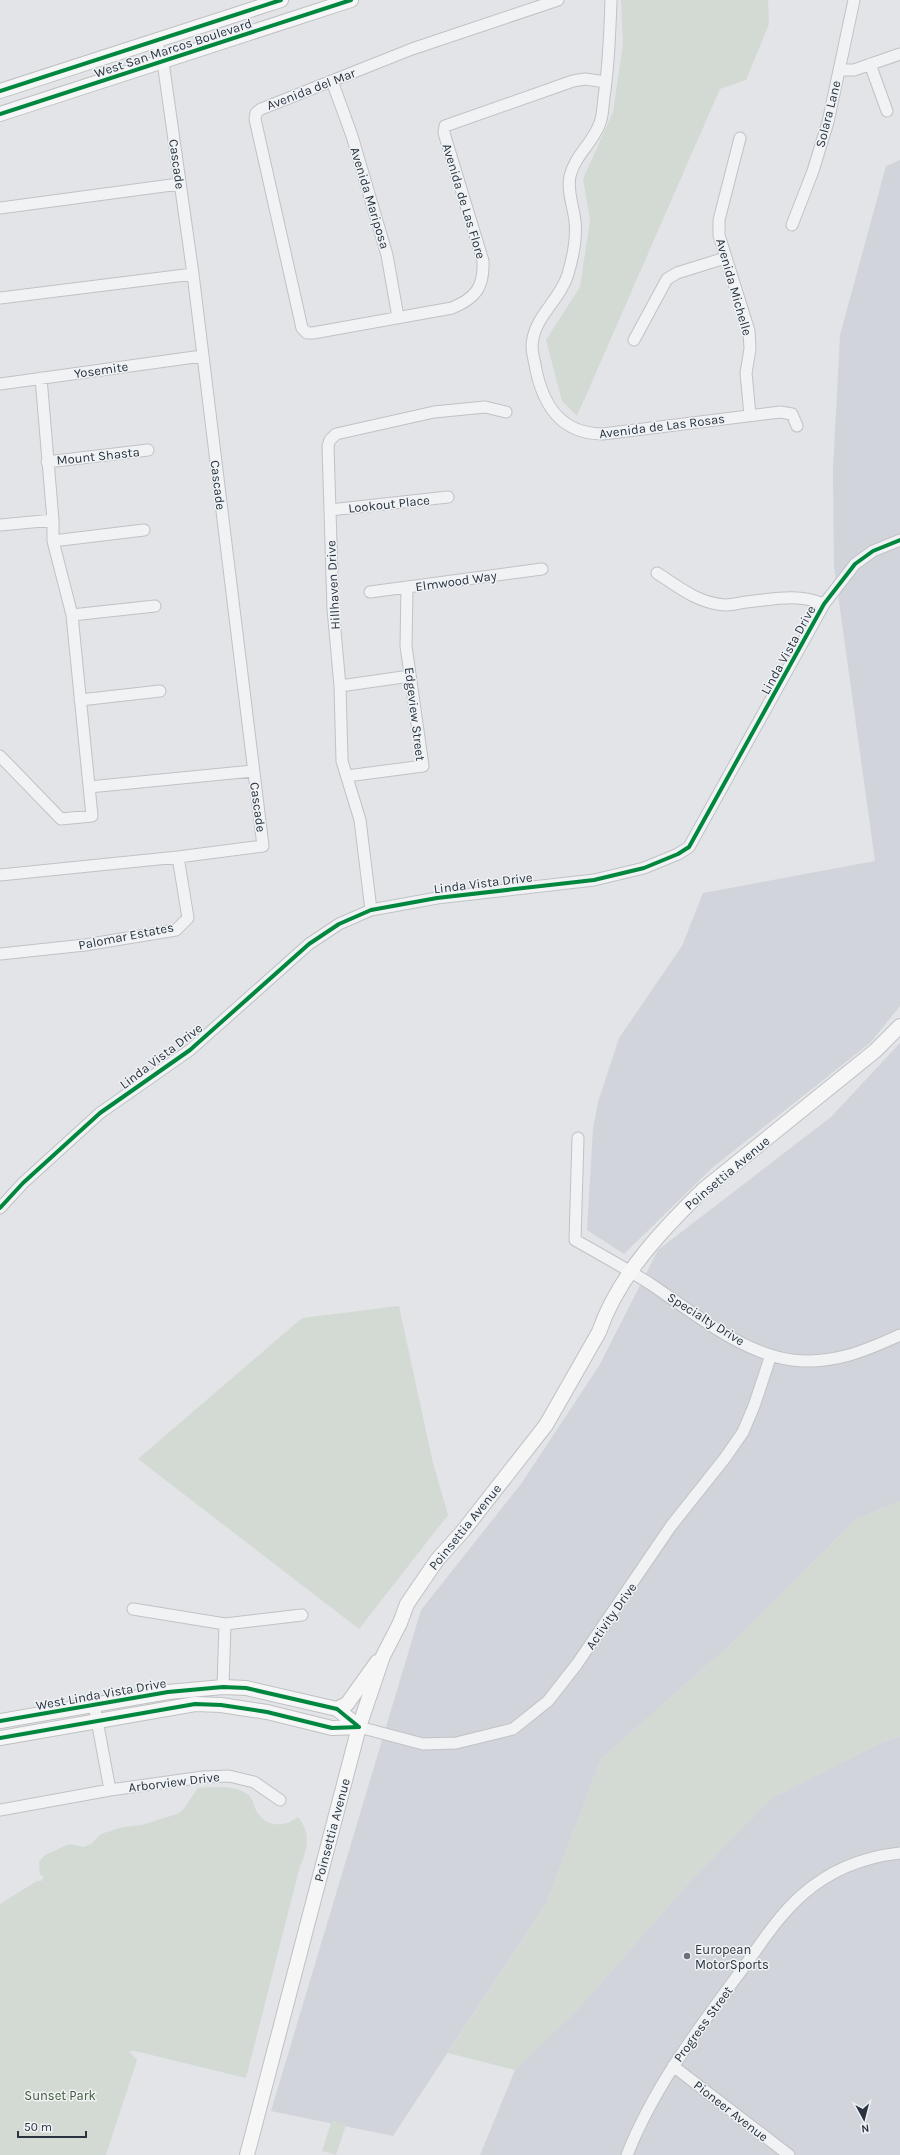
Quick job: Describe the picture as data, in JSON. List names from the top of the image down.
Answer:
{
  "streets": {
    "main road": ["West San Marcos Boulevard", "Poinsettia Avenue", "West Linda Vista Drive"],
    "street": [
      "Avenida del Mar",
      "Solara Lane",
      "Cascade",
      "Avenida Mariposa",
      "Avenida de Las Flore",
      "Avenida Michelle",
      "Yosemite",
      "Avenida de Las Rosas",
      "Mount Shasta",
      "Lookout Place",
      "Elmwood Way",
      "Hillhaven Drive",
      "Linda Vista Drive",
      "Edgeview Street",
      "Palomar Estates",
      "Specialty Drive",
      "Activity Drive",
      "Arborview Drive",
      "Progress Street",
      "Pioneer Avenue"
    ]
  },
  "crossings": [
    ["West San Marcos Boulevard", "Cascade"],
    ["Avenida del Mar", "Avenida Mariposa"],
    ["Avenida del Mar", "Avenida de Las Flore"],
    ["Cascade", "Yosemite"],
    ["Cascade", "Palomar Estates"],
    ["Avenida Mariposa", "Avenida de Las Flore"],
    ["Avenida de Las Flore", "Avenida de Las Rosas"],
    ["Avenida Michelle", "Avenida de Las Rosas"],
    ["Lookout Place", "Hillhaven Drive"],
    ["Elmwood Way", "Edgeview Street"],
    ["Hillhaven Drive", "Linda Vista Drive"],
    ["Hillhaven Drive", "Edgeview Street"],
    ["Poinsettia Avenue", "Specialty Drive"],
    ["Poinsettia Avenue", "Activity Drive"],
    ["Poinsettia Avenue", "West Linda Vista Drive"],
    ["Specialty Drive", "Activity Drive"],
    ["Activity Drive", "West Linda Vista Drive"],
    ["West Linda Vista Drive", "Arborview Drive"],
    ["Progress Street", "Pioneer Avenue"]
  ],
  "parks": ["Sunset Park"],
  "places": ["European MotorSports"],
  "scale_bar": "50 m",
  "north": "bottom"
}
